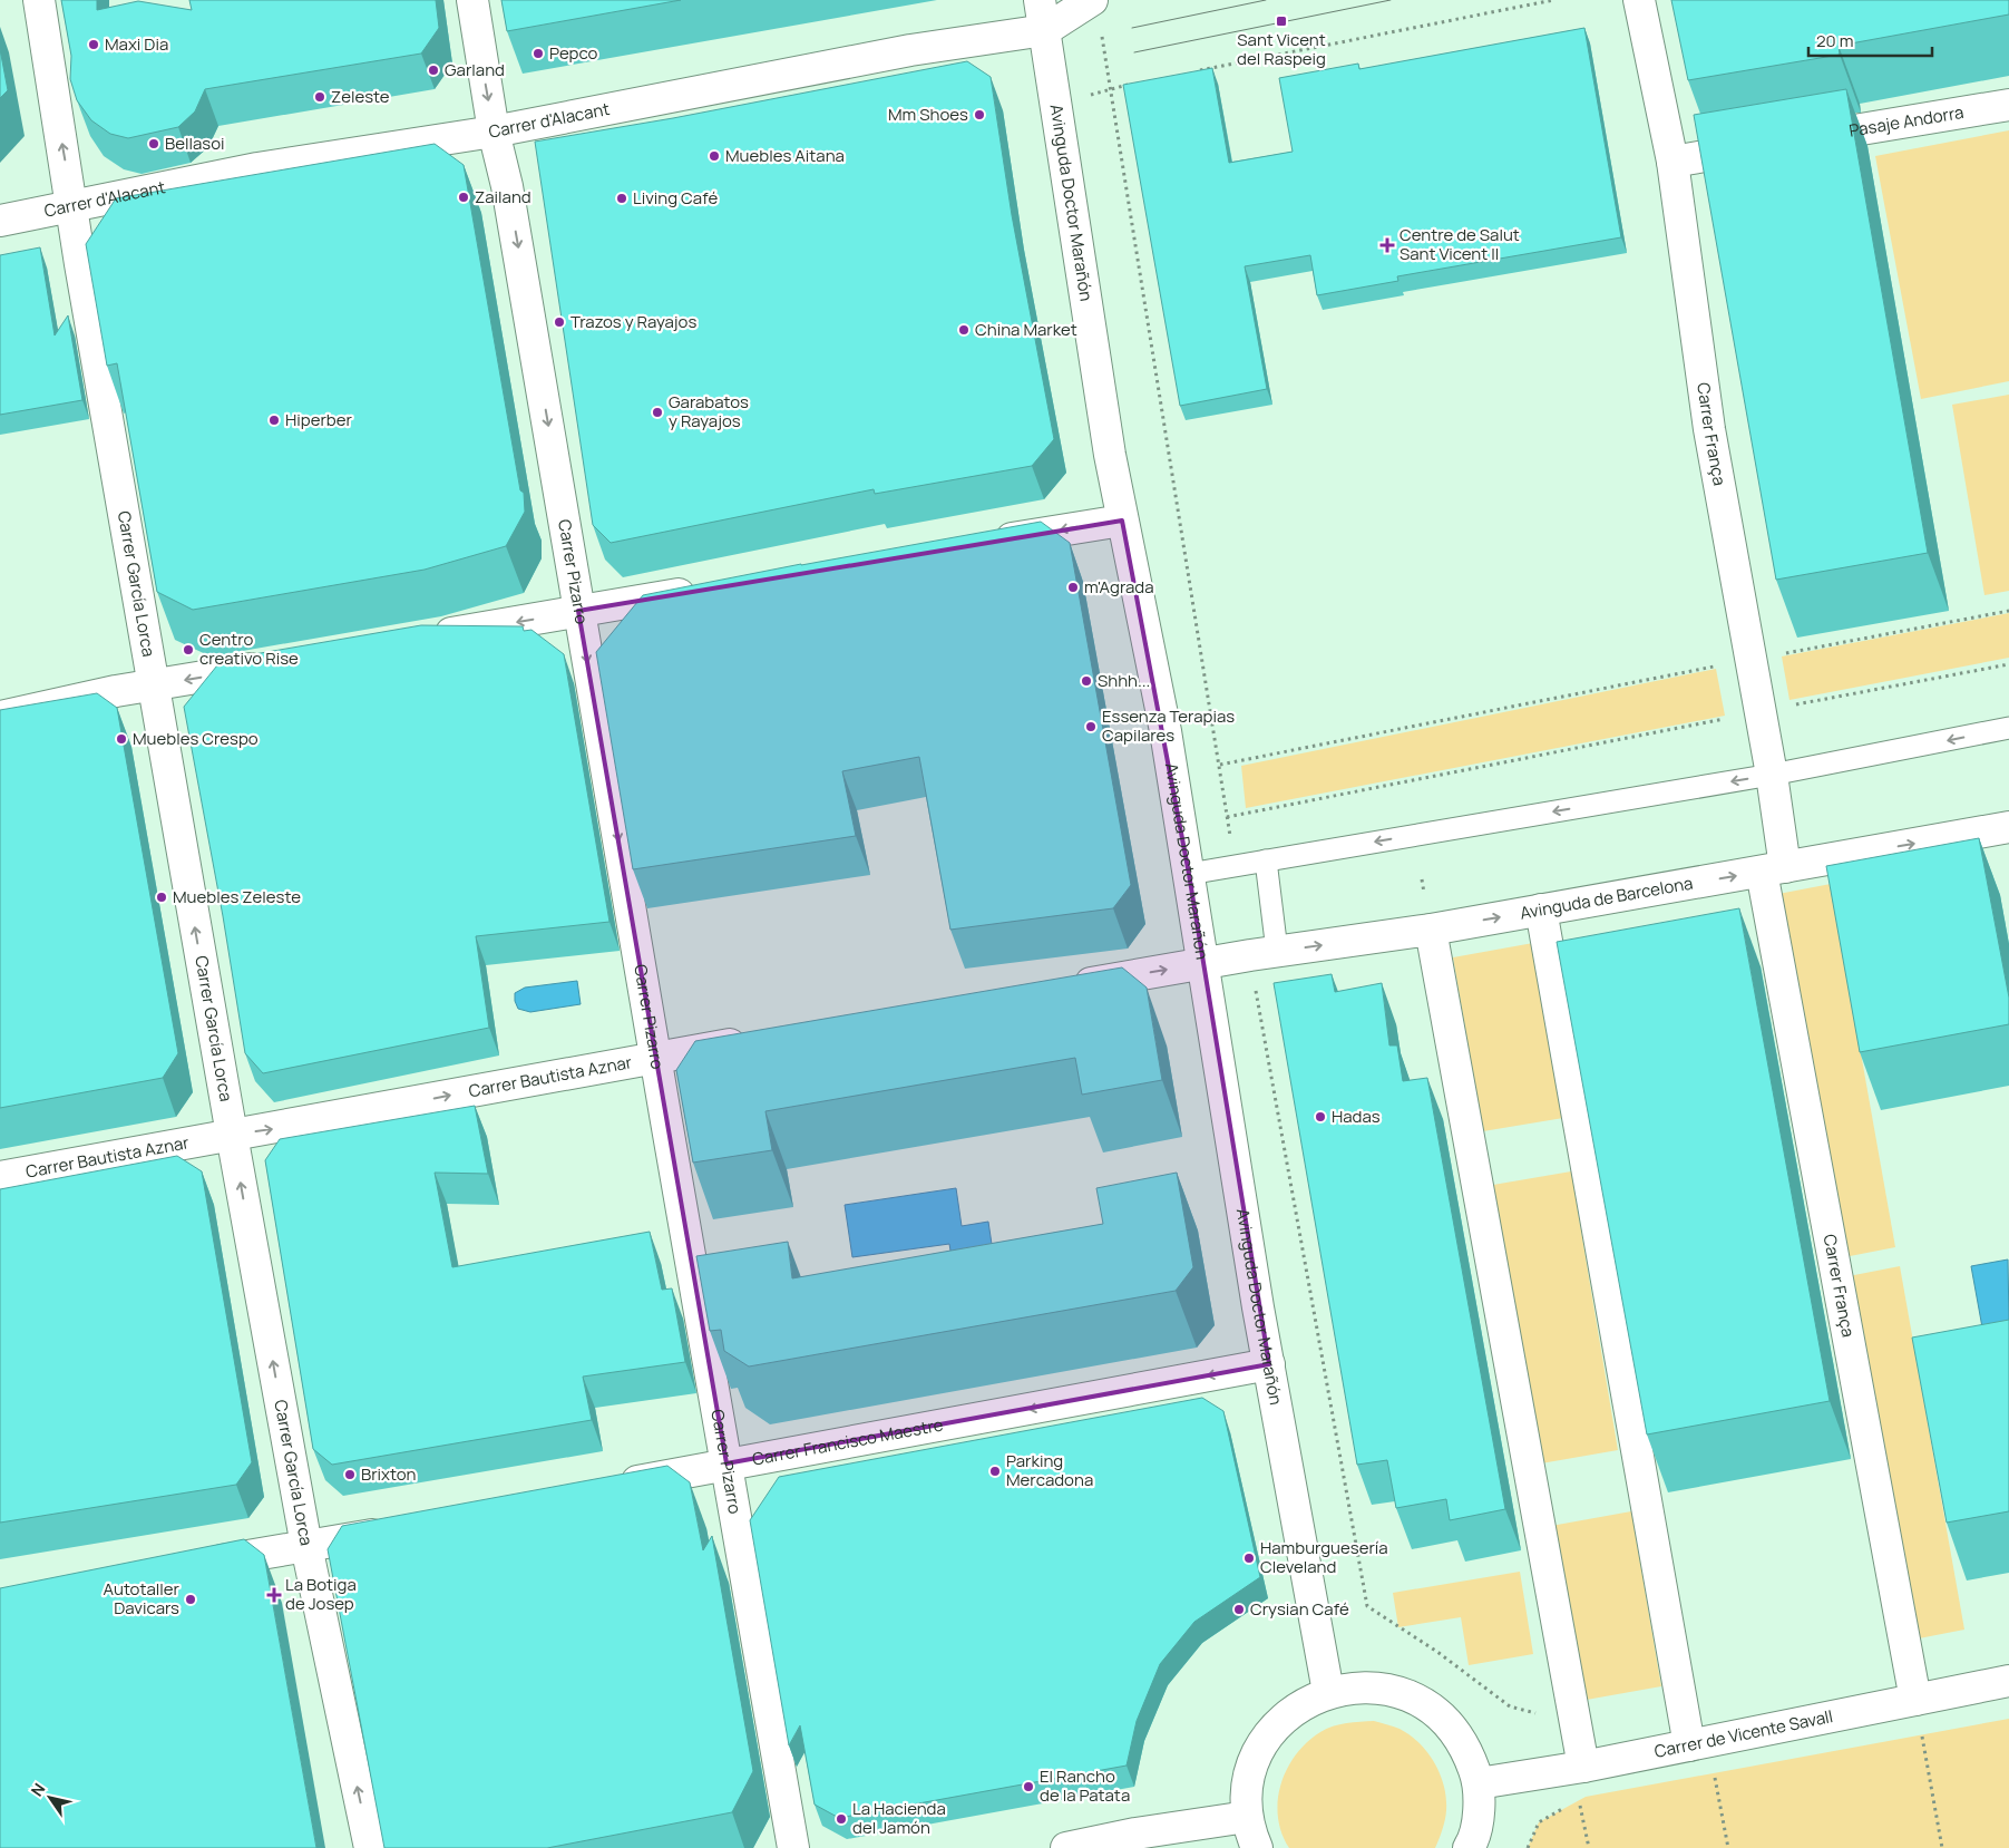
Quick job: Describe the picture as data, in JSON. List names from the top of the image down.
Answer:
{
  "streets": {
    "street": [
      "Carrer d'Alacant",
      "Pasaje Andorra",
      "Avinguda Doctor Marañón",
      "Carrer França",
      "Carrer Pizarro",
      "Carrer García Lorca",
      "Avinguda de Barcelona",
      "Carrer Bautista Aznar",
      "Carrer Francisco Maestre",
      "Carrer de Vicente Savall"
    ]
  },
  "crossings": [
    ["Carrer d'Alacant", "Avinguda Doctor Marañón"],
    ["Carrer d'Alacant", "Carrer Pizarro"],
    ["Carrer d'Alacant", "Carrer García Lorca"],
    ["Pasaje Andorra", "Carrer França"],
    ["Avinguda Doctor Marañón", "Avinguda de Barcelona"],
    ["Avinguda Doctor Marañón", "Carrer Francisco Maestre"],
    ["Carrer França", "Avinguda de Barcelona"],
    ["Carrer França", "Carrer de Vicente Savall"],
    ["Carrer Pizarro", "Carrer Bautista Aznar"],
    ["Carrer Pizarro", "Carrer Francisco Maestre"],
    ["Carrer García Lorca", "Carrer Bautista Aznar"]
  ],
  "one_way": [
    "Carrer Pizarro",
    "Carrer García Lorca",
    "Avinguda de Barcelona",
    "Carrer Bautista Aznar",
    "Carrer Francisco Maestre"
  ],
  "places": {
    "transit": ["Sant Vicent del Raspeig"],
    "other": [
      "Maxi Dia",
      "Pepco",
      "Garland",
      "Zeleste",
      "Mm Shoes",
      "Bellasoi",
      "Muebles Aitana",
      "Zailand",
      "Living Café",
      "Trazos y Rayajos",
      "China Market",
      "Garabatos y Rayajos",
      "Hiperber",
      "m'Agrada",
      "Centro creativo Rise",
      "Shhh...",
      "Essenza Terapias Capilares",
      "Muebles Crespo",
      "Muebles Zeleste",
      "Hadas",
      "Parking Mercadona",
      "Brixton",
      "Hamburguesería Cleveland",
      "Autotaller Davicars",
      "Crysian Café",
      "El Rancho de la Patata",
      "La Hacienda del Jamón"
    ],
    "health": ["Centre de Salut Sant Vicent II", "La Botiga de Josep"]
  },
  "scale_bar": "20 m",
  "north": "top left"
}
